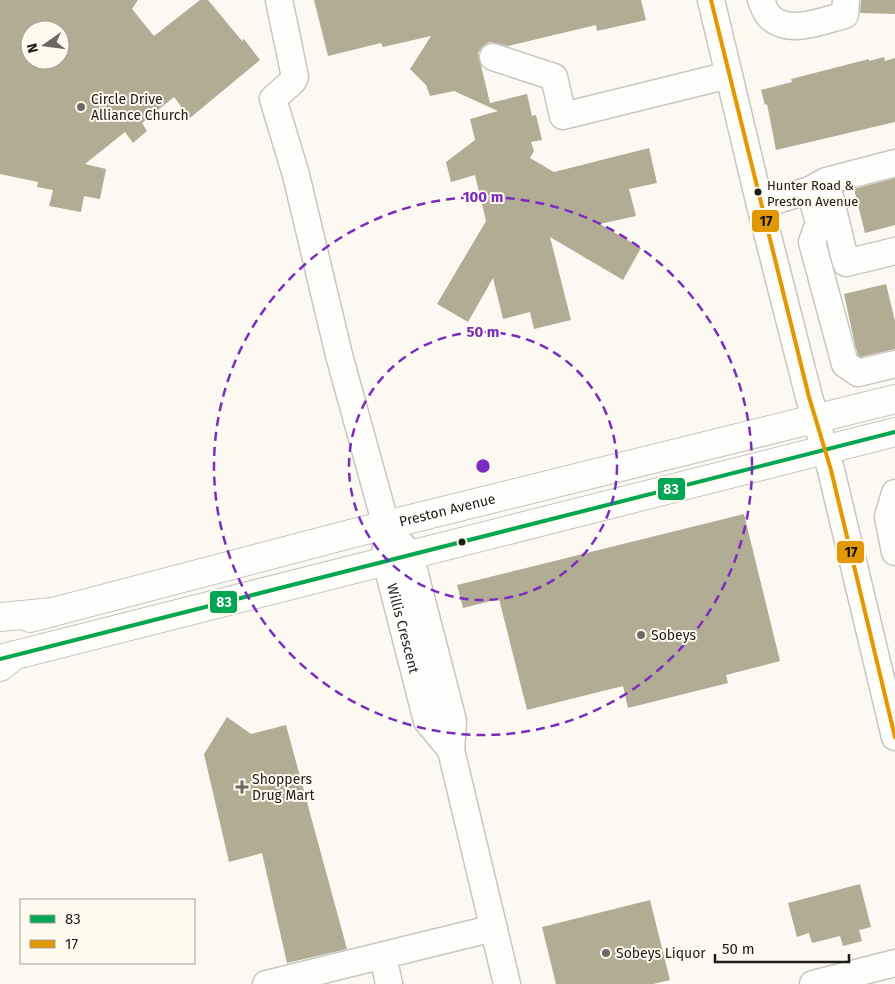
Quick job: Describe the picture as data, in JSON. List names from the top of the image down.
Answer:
{
  "streets": {
    "main road": ["Preston Avenue"],
    "street": ["Willis Crescent"]
  },
  "crossings": [
    ["Preston Avenue", "Willis Crescent"]
  ],
  "places": {
    "other": [
      "Circle Drive Alliance Church",
      "Hunter Road & Preston Avenue",
      "Sobeys",
      "Sobeys Liquor"
    ],
    "health": ["Shoppers Drug Mart"]
  },
  "lines": ["transit line 17", "transit line 83"],
  "legend": ["83", "17"],
  "scale_bar": "50 m",
  "north": "left",
  "rings": ["100 m", "50 m"]
}
